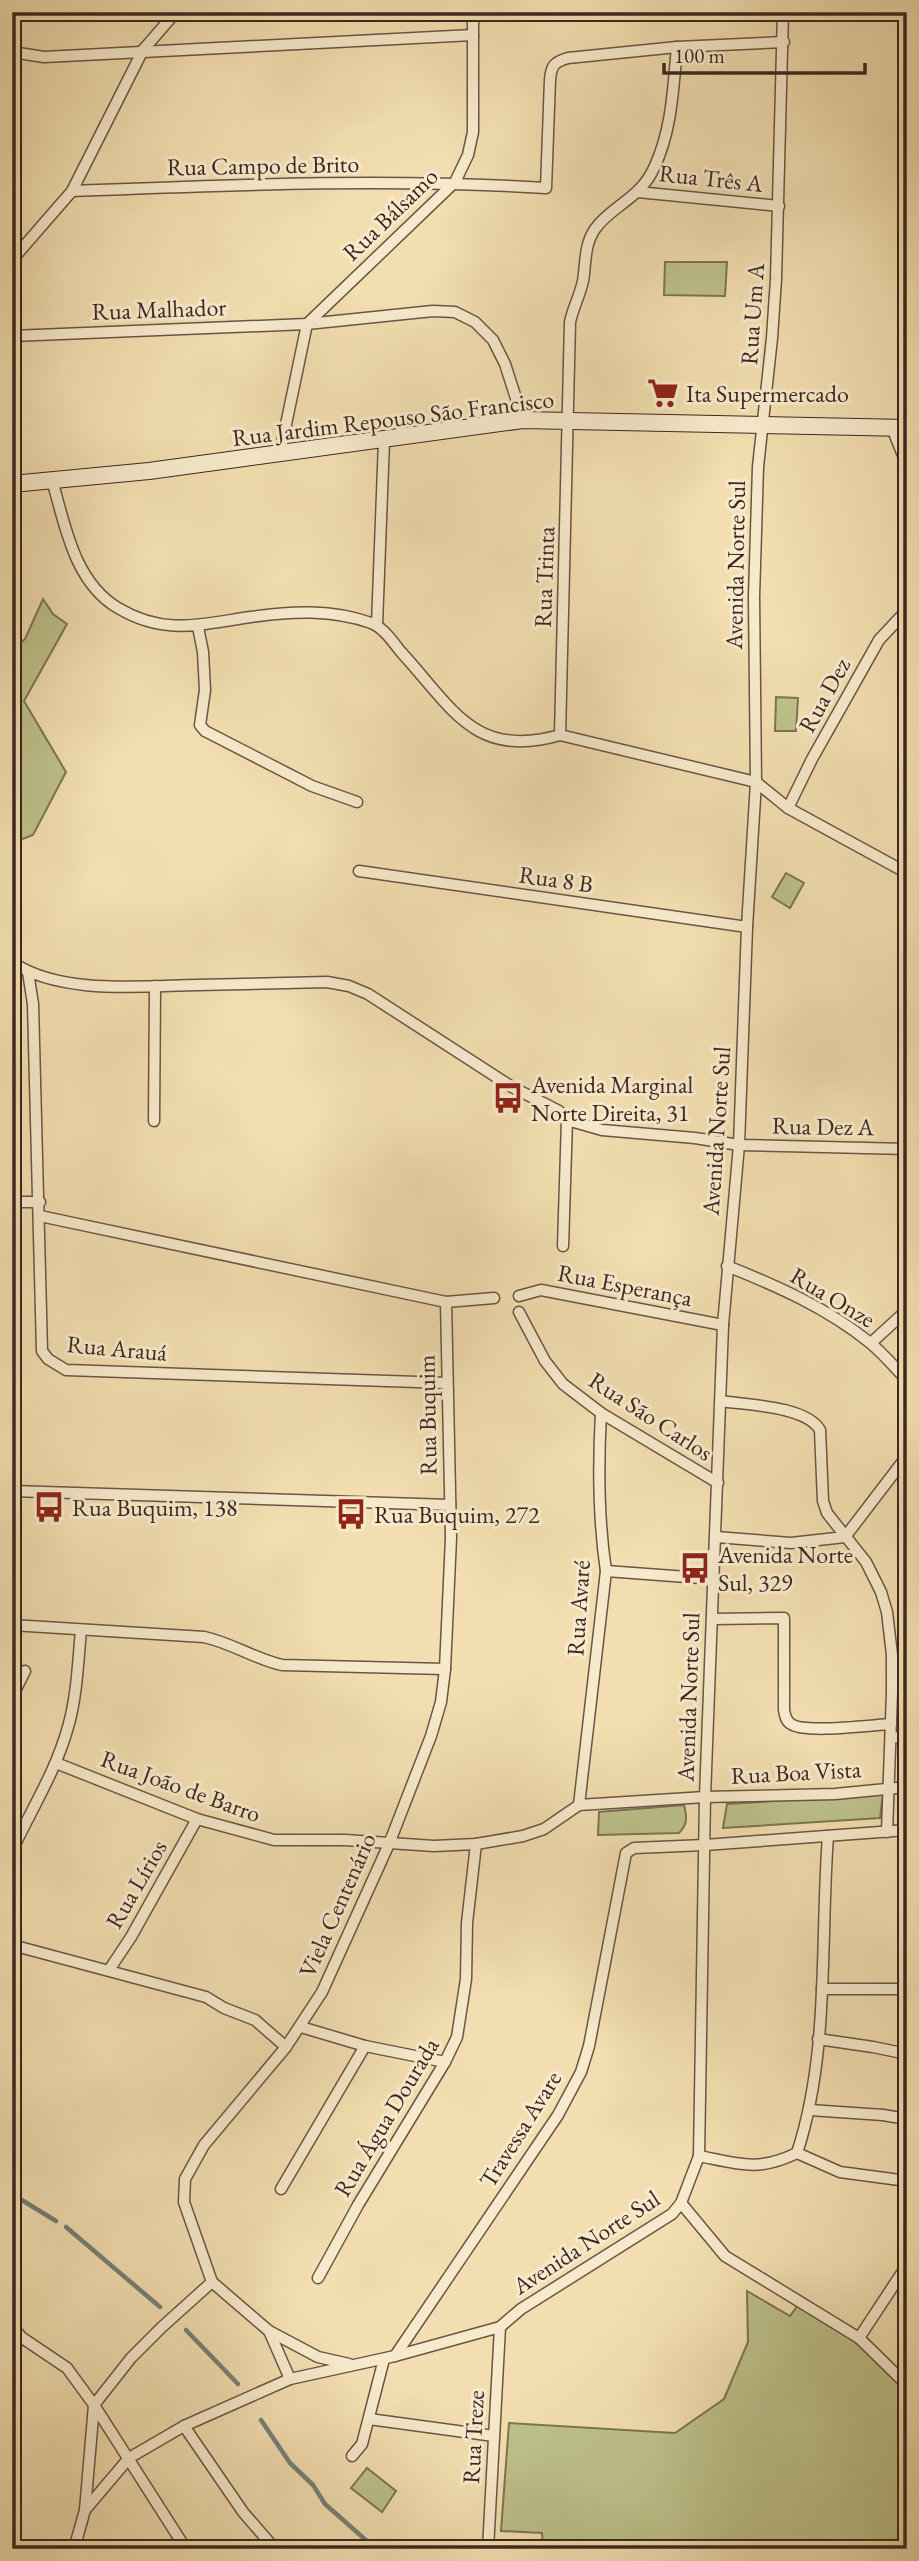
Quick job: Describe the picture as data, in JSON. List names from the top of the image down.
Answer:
{
  "streets": {
    "street": [
      "Rua Campo de Brito",
      "Rua Três A",
      "Rua Bálsamo",
      "Rua Malhador",
      "Rua Um A",
      "Rua Jardim Repouso São Francisco",
      "Avenida Norte Sul",
      "Rua Trinta",
      "Rua Dez",
      "Rua 8 B",
      "Rua Dez A",
      "Rua Esperança",
      "Rua Onze",
      "Rua Arauá",
      "Rua Buquim",
      "Rua São Carlos",
      "Rua Avaré",
      "Rua Boa Vista",
      "Rua João de Barro",
      "Rua Lírios",
      "Viela Centenário",
      "Rua Água Dourada",
      "Travessa Avare",
      "Rua Treze"
    ]
  },
  "crossings": [
    ["Rua Campo de Brito", "Rua Bálsamo"],
    ["Rua Campo de Brito", "Rua Trinta"],
    ["Rua Três A", "Rua Um A"],
    ["Rua Três A", "Rua Trinta"],
    ["Rua Bálsamo", "Rua Malhador"],
    ["Rua Malhador", "Rua Jardim Repouso São Francisco"],
    ["Rua Um A", "Rua Jardim Repouso São Francisco"],
    ["Rua Um A", "Avenida Norte Sul"],
    ["Rua Jardim Repouso São Francisco", "Avenida Norte Sul"],
    ["Rua Jardim Repouso São Francisco", "Rua Trinta"],
    ["Avenida Norte Sul", "Rua 8 B"],
    ["Avenida Norte Sul", "Rua Dez A"],
    ["Avenida Norte Sul", "Rua Esperança"],
    ["Avenida Norte Sul", "Rua Onze"],
    ["Avenida Norte Sul", "Rua São Carlos"],
    ["Avenida Norte Sul", "Rua Boa Vista"],
    ["Avenida Norte Sul", "Travessa Avare"],
    ["Avenida Norte Sul", "Rua Treze"],
    ["Rua Dez A", "Rua Arauá"],
    ["Rua Arauá", "Rua Buquim"],
    ["Rua Buquim", "Viela Centenário"],
    ["Rua São Carlos", "Rua Avaré"],
    ["Rua Avaré", "Rua Boa Vista"],
    ["Rua Avaré", "Rua João de Barro"],
    ["Rua Boa Vista", "Rua João de Barro"],
    ["Rua João de Barro", "Rua Lírios"],
    ["Rua João de Barro", "Viela Centenário"],
    ["Rua João de Barro", "Rua Água Dourada"]
  ],
  "places": {
    "supermarket": ["Ita Supermercado"],
    "bus stop": [
      "Avenida Marginal Norte Direita, 31",
      "Rua Buquim, 138",
      "Rua Buquim, 272",
      "Avenida Norte Sul, 329"
    ]
  },
  "scale_bar": "100 m"
}
